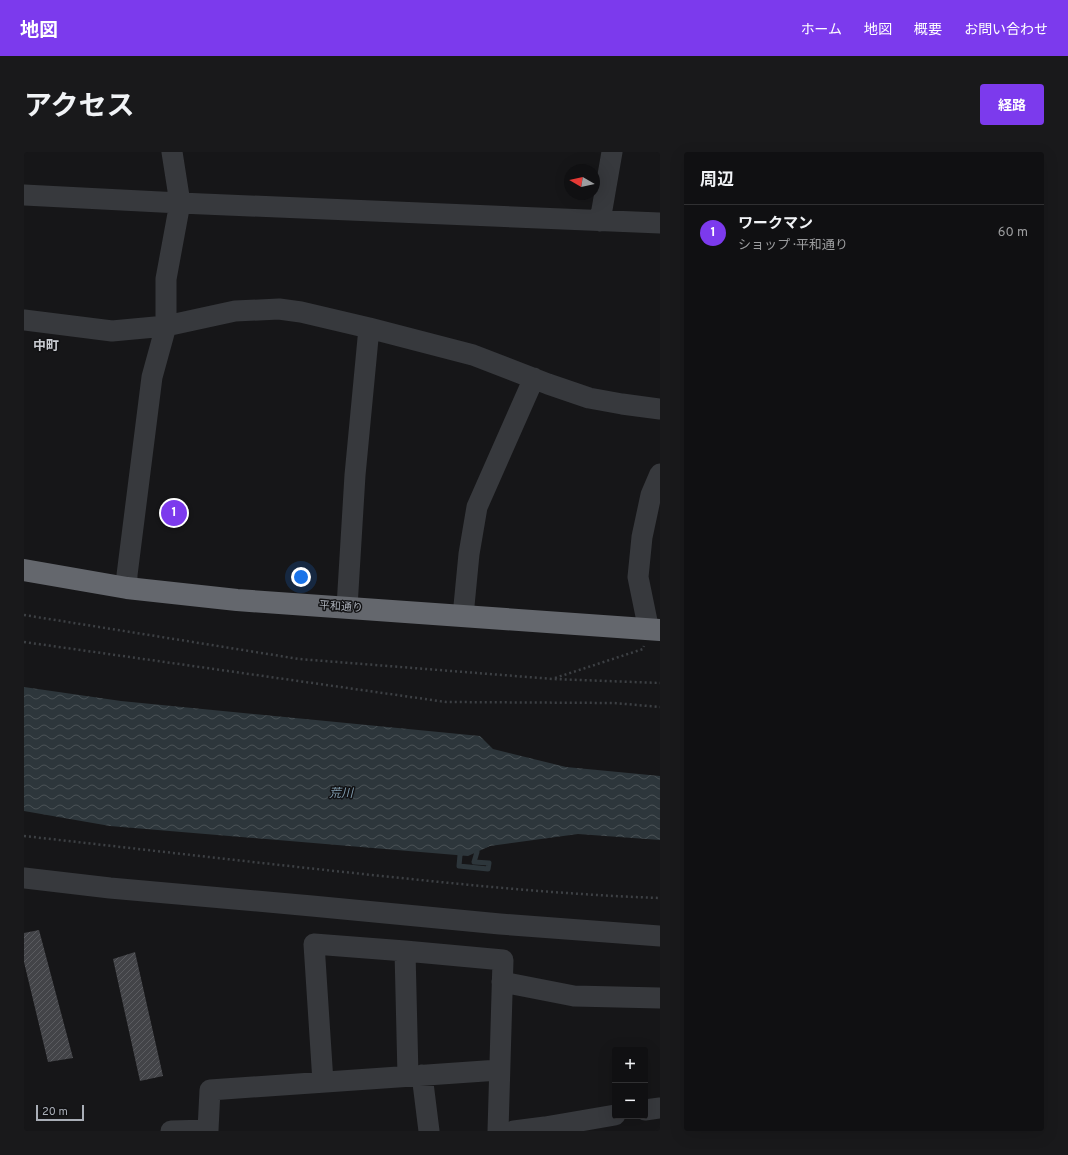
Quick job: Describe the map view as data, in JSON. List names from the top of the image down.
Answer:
{
  "streets": {
    "highway": ["平和通り"]
  },
  "districts": ["中町"],
  "water": ["荒川"],
  "scale_bar": "20 m",
  "north": "left",
  "page": {
    "header": "地図",
    "nav": [
      "ホーム",
      "地図",
      "概要",
      "お問い合わせ"
    ],
    "title": "アクセス",
    "buttons": "経路",
    "heading": "周辺",
    "list": [
      {
        "mark": "1",
        "name": "ワークマン",
        "note": "ショップ · 平和通り",
        "value": "60 m"
      }
    ],
    "pins": "1",
    "map_buttons": ["+", "−"],
    "scale": "20 m"
  }
}
